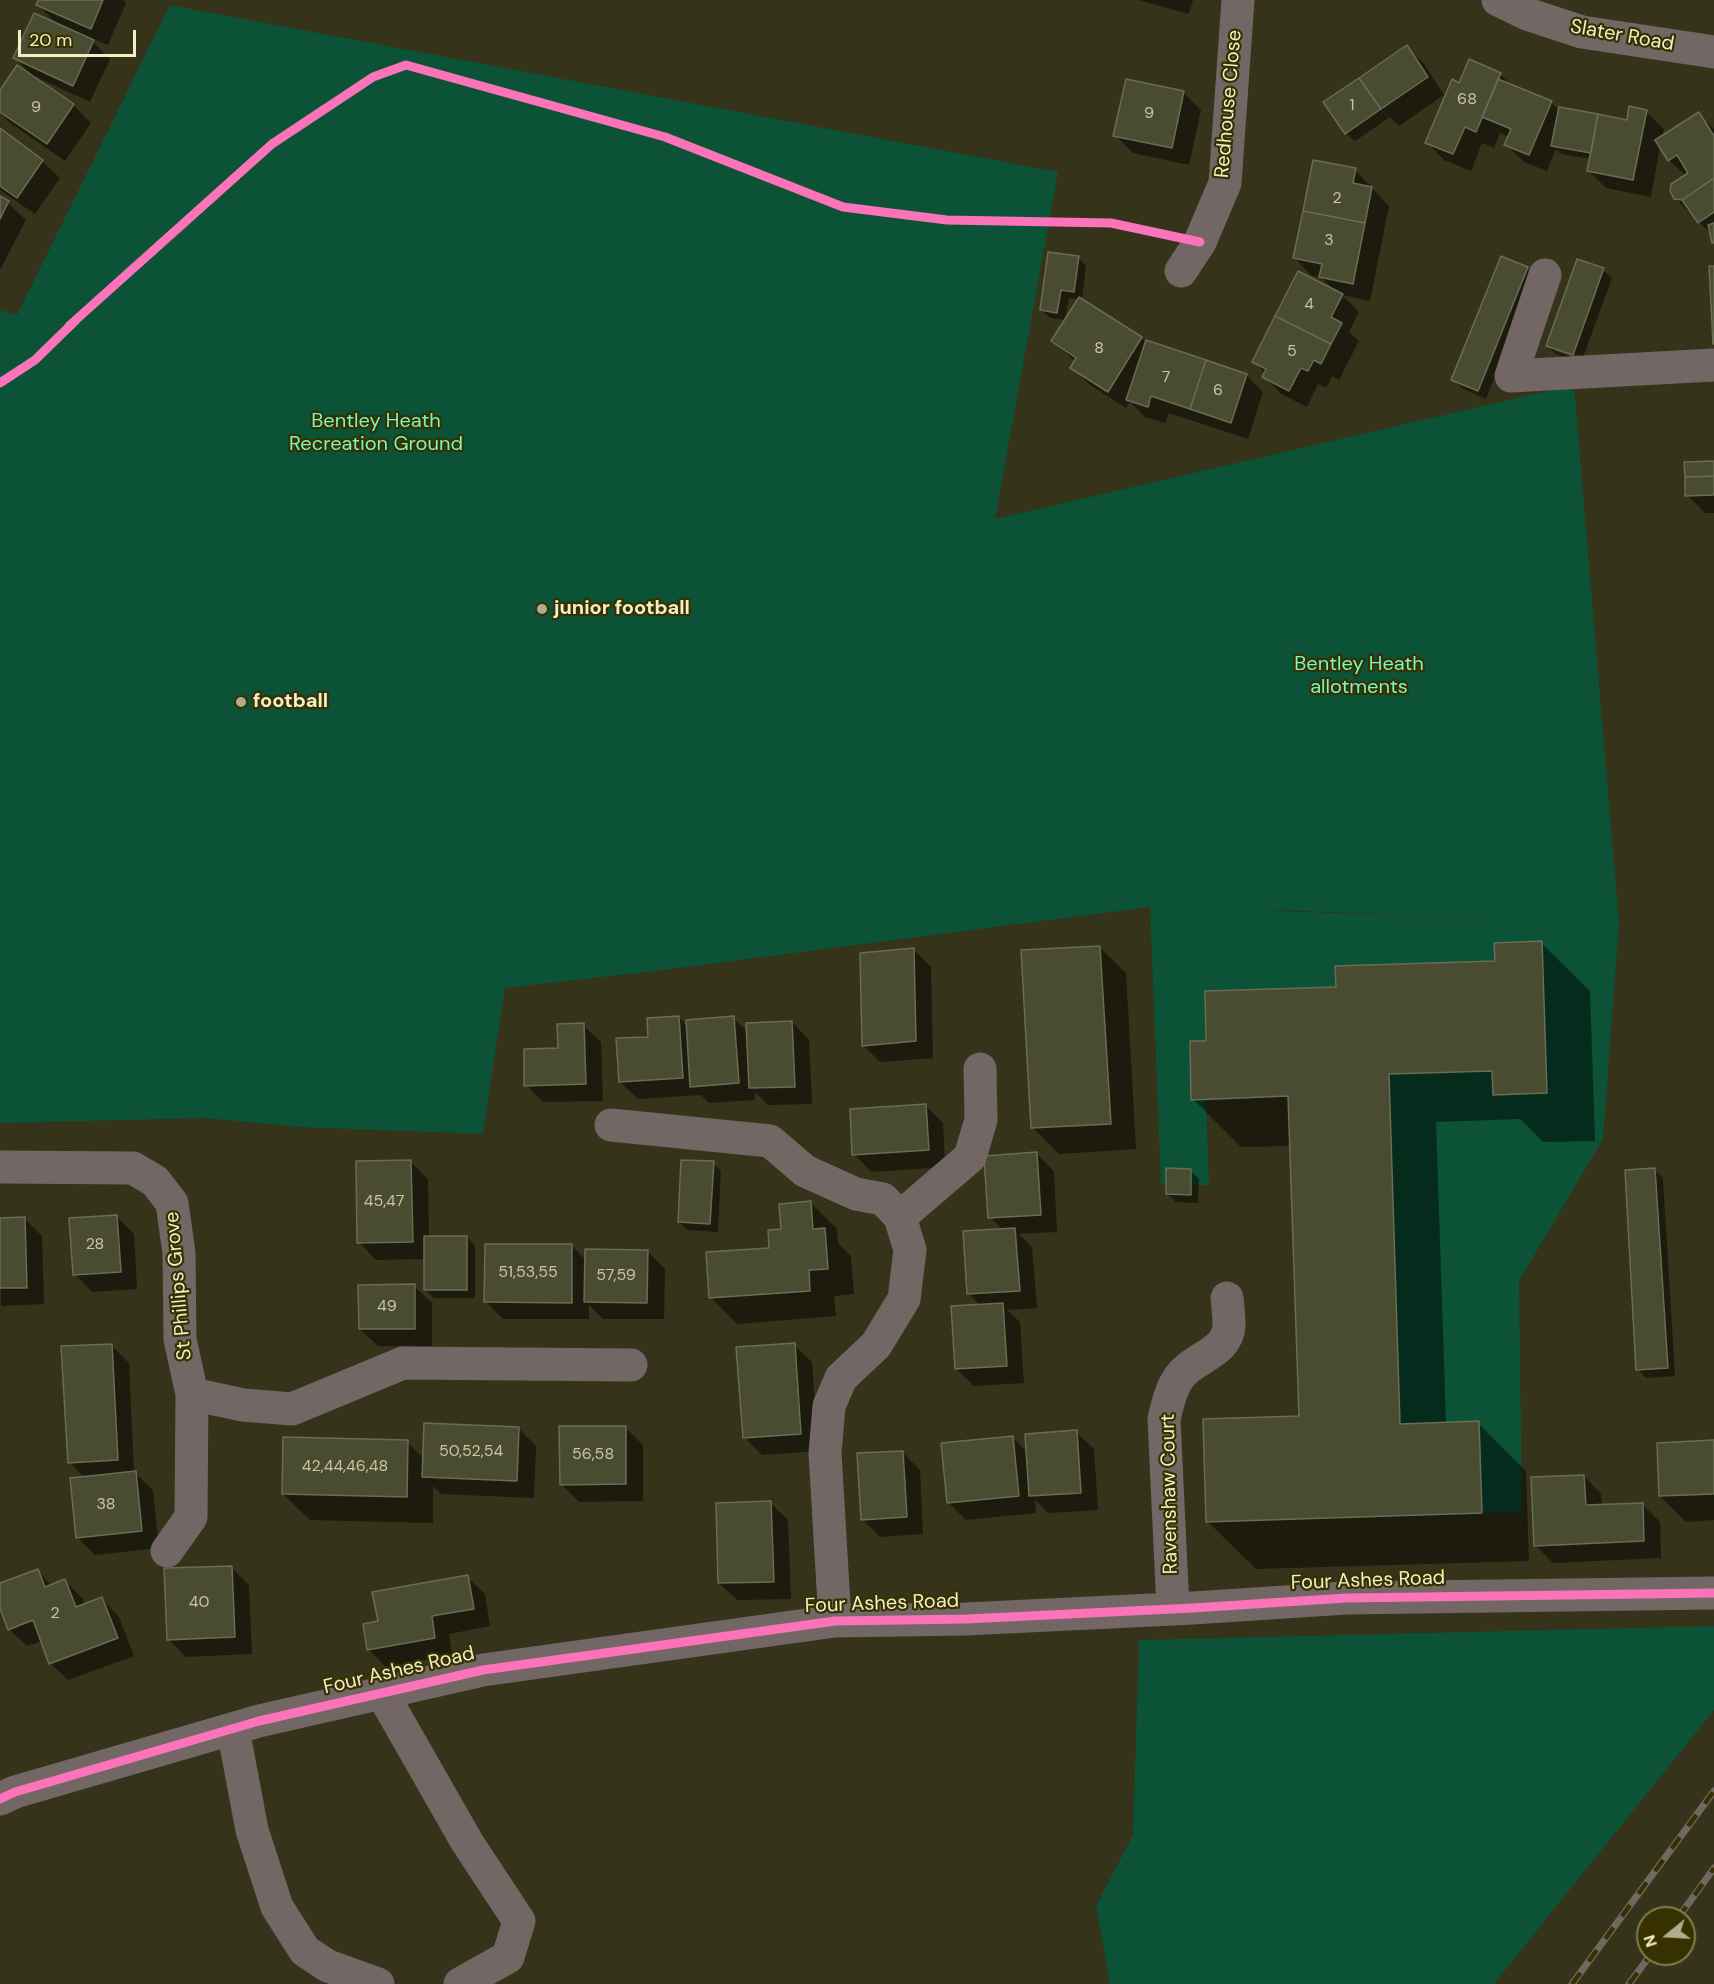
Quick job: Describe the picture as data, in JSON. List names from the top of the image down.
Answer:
{
  "streets": {
    "street": [
      "Slater Road",
      "Redhouse Close",
      "St Phillips Grove",
      "Ravenshaw Court",
      "Four Ashes Road"
    ]
  },
  "crossings": [
    ["Ravenshaw Court", "Four Ashes Road"]
  ],
  "parks": ["Bentley Heath Recreation Ground", "Bentley Heath allotments"],
  "places": ["junior football", "football"],
  "house_numbers": [
    "68",
    "1",
    "9",
    "9",
    "2",
    "3",
    "4",
    "8",
    "5",
    "7",
    "6",
    "45,47",
    "28",
    "51,53,55",
    "57,59",
    "49",
    "50,52,54",
    "56,58",
    "42,44,46,48",
    "38",
    "40",
    "2"
  ],
  "scale_bar": "20 m",
  "north": "left"
}
